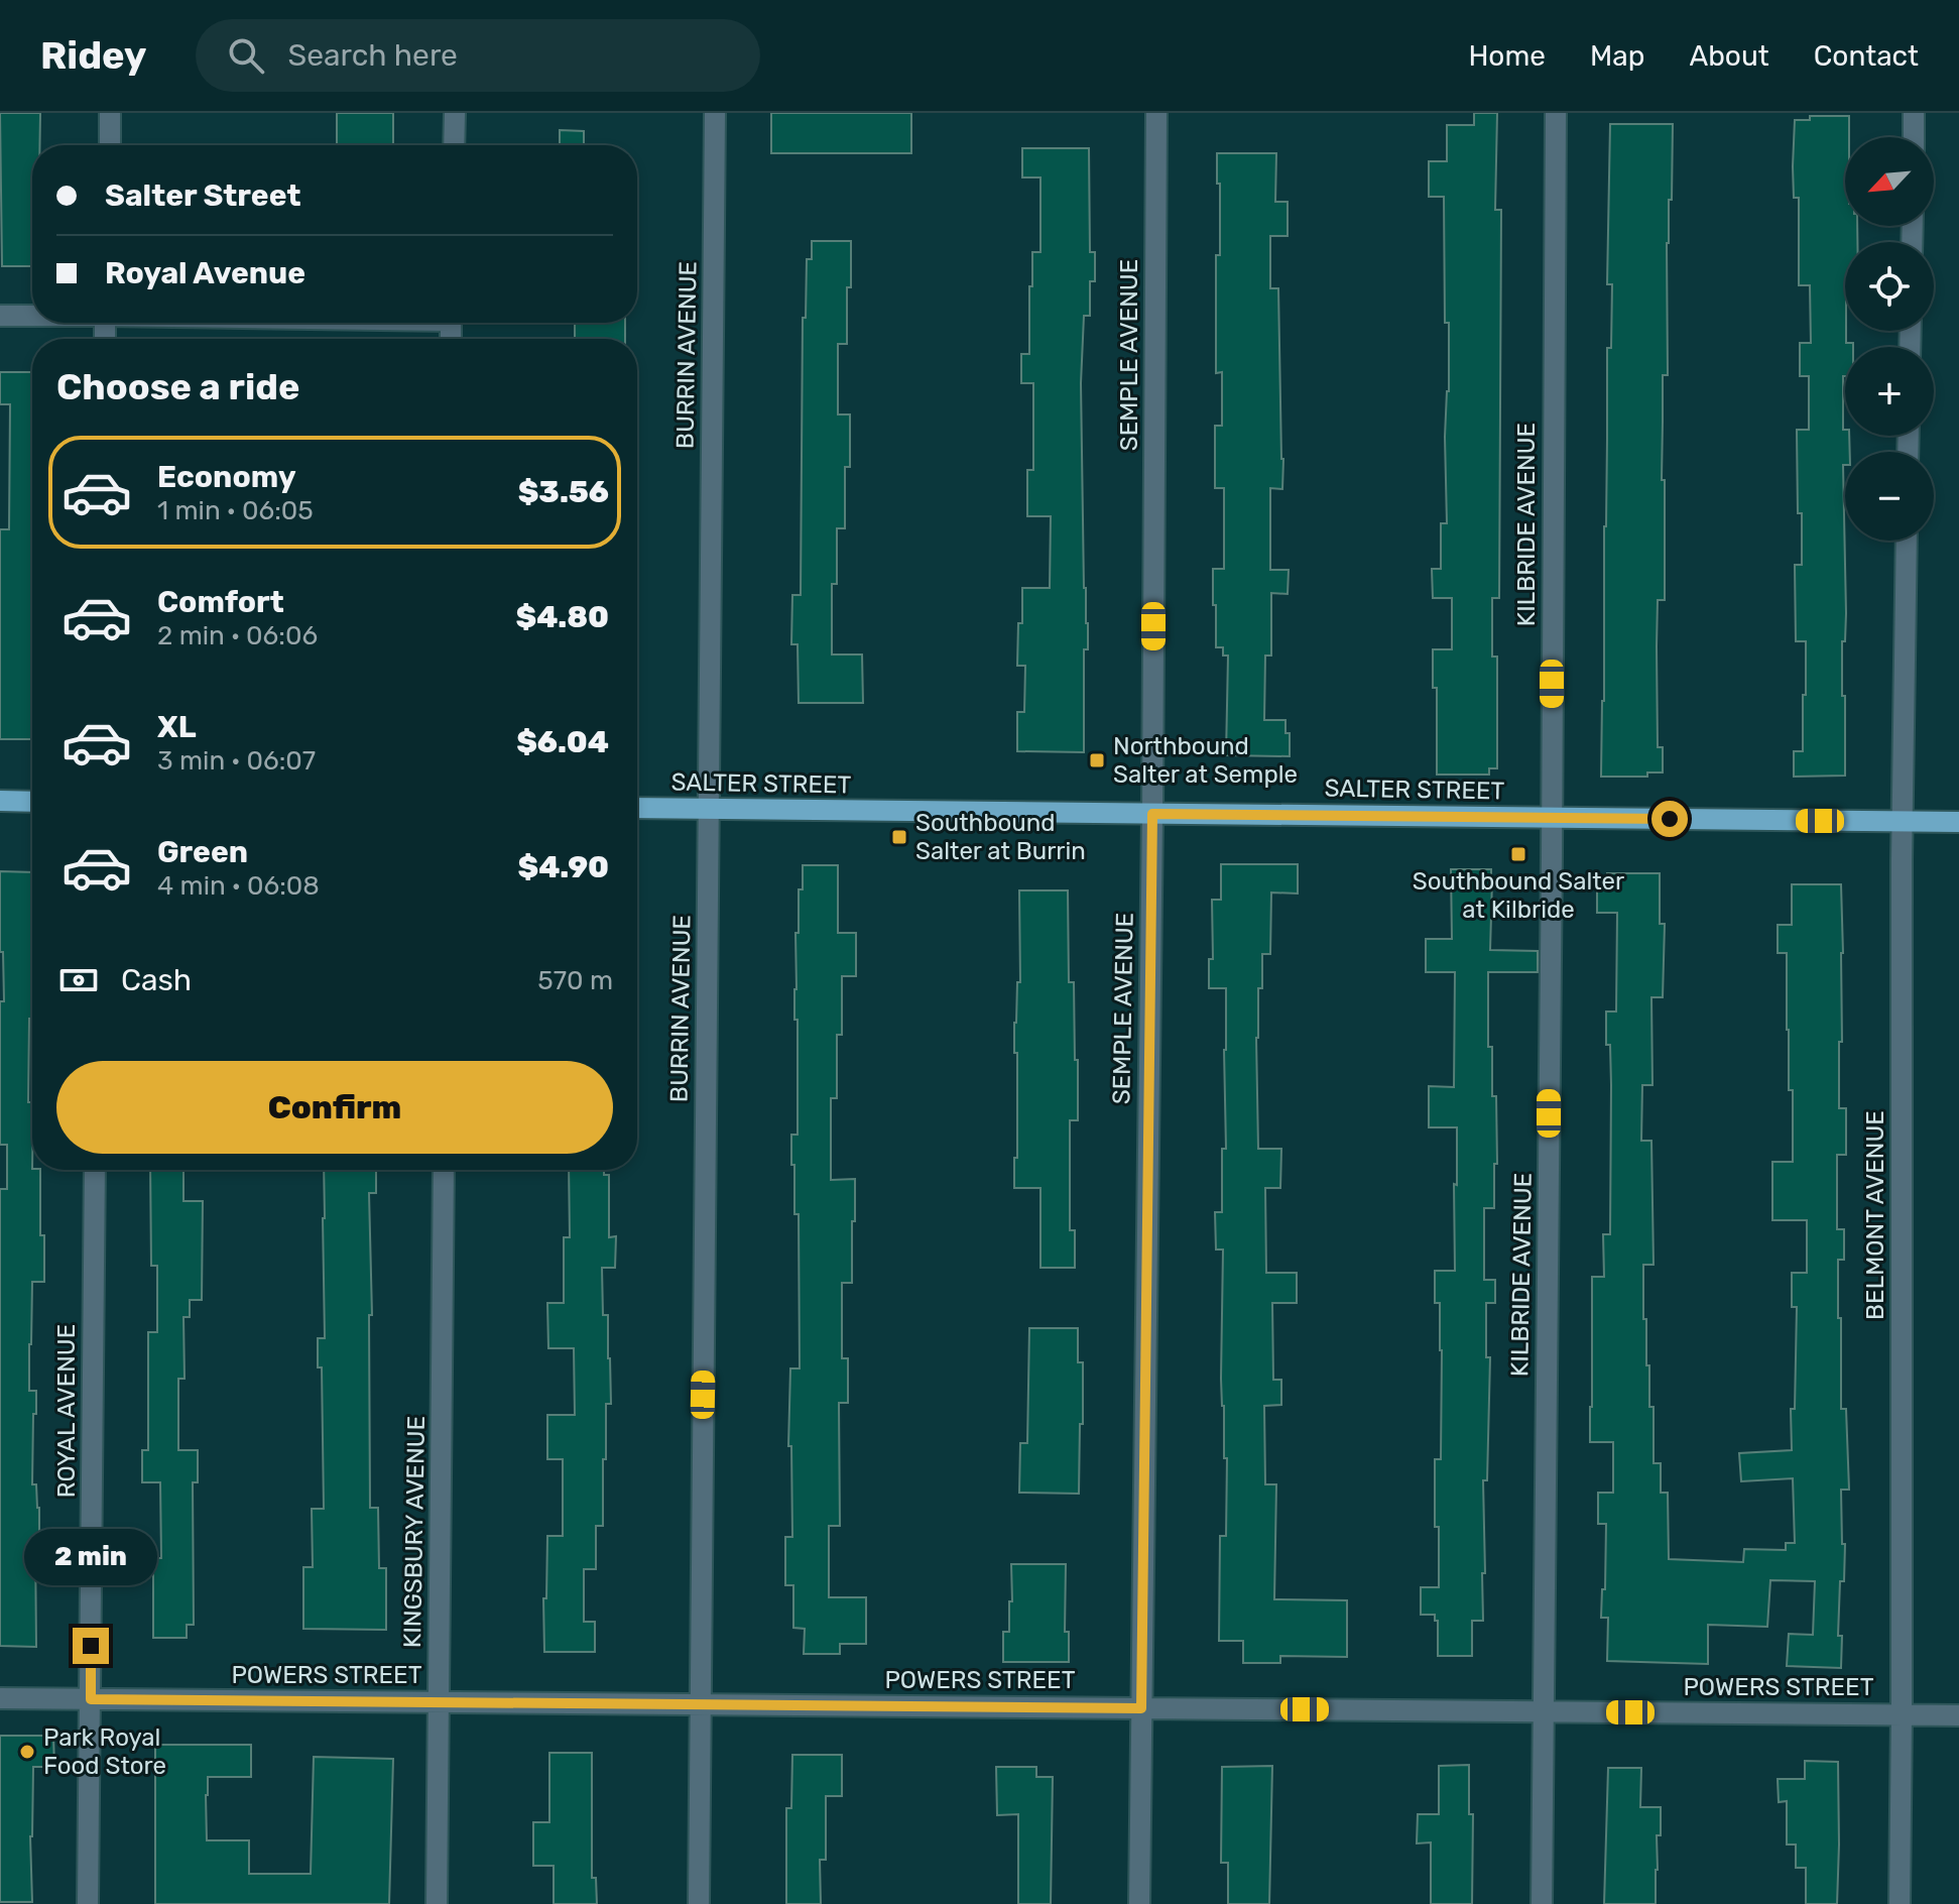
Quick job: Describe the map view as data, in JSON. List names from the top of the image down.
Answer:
{
  "streets": {
    "main road": ["SALTER STREET"],
    "street": [
      "BURRIN AVENUE",
      "SEMPLE AVENUE",
      "KILBRIDE AVENUE",
      "BELMONT AVENUE",
      "ROYAL AVENUE",
      "KINGSBURY AVENUE",
      "POWERS STREET"
    ]
  },
  "crossings": [
    ["BURRIN AVENUE", "SALTER STREET"],
    ["BURRIN AVENUE", "POWERS STREET"],
    ["SEMPLE AVENUE", "SALTER STREET"],
    ["SEMPLE AVENUE", "POWERS STREET"],
    ["KILBRIDE AVENUE", "SALTER STREET"],
    ["KILBRIDE AVENUE", "POWERS STREET"],
    ["SALTER STREET", "BELMONT AVENUE"],
    ["BELMONT AVENUE", "POWERS STREET"],
    ["ROYAL AVENUE", "POWERS STREET"],
    ["KINGSBURY AVENUE", "POWERS STREET"]
  ],
  "places": {
    "transit": ["Northbound Salter at Semple", "Southbound Salter at Burrin", "Southbound Salter at Kilbride"],
    "other": ["Park Royal Food Store"]
  },
  "north": "bottom left",
  "page": {
    "header": "Ridey",
    "search": "Search here",
    "nav": [
      "Home",
      "Map",
      "About",
      "Contact"
    ],
    "map_buttons": ["+", "−"],
    "banner": ["Salter Street", "Royal Avenue"],
    "heading": "Choose a ride",
    "list": [
      {
        "name": "Economy",
        "note": "1 min · 06:05",
        "value": "$3.56"
      },
      {
        "name": "Comfort",
        "note": "2 min · 06:06",
        "value": "$4.80"
      },
      {
        "name": "XL",
        "note": "3 min · 06:07",
        "value": "$6.04"
      },
      {
        "name": "Green",
        "note": "4 min · 06:08",
        "value": "$4.90"
      }
    ],
    "pay": ["Cash", "570 m"],
    "buttons": "Confirm",
    "bubble": "2 min"
  }
}
